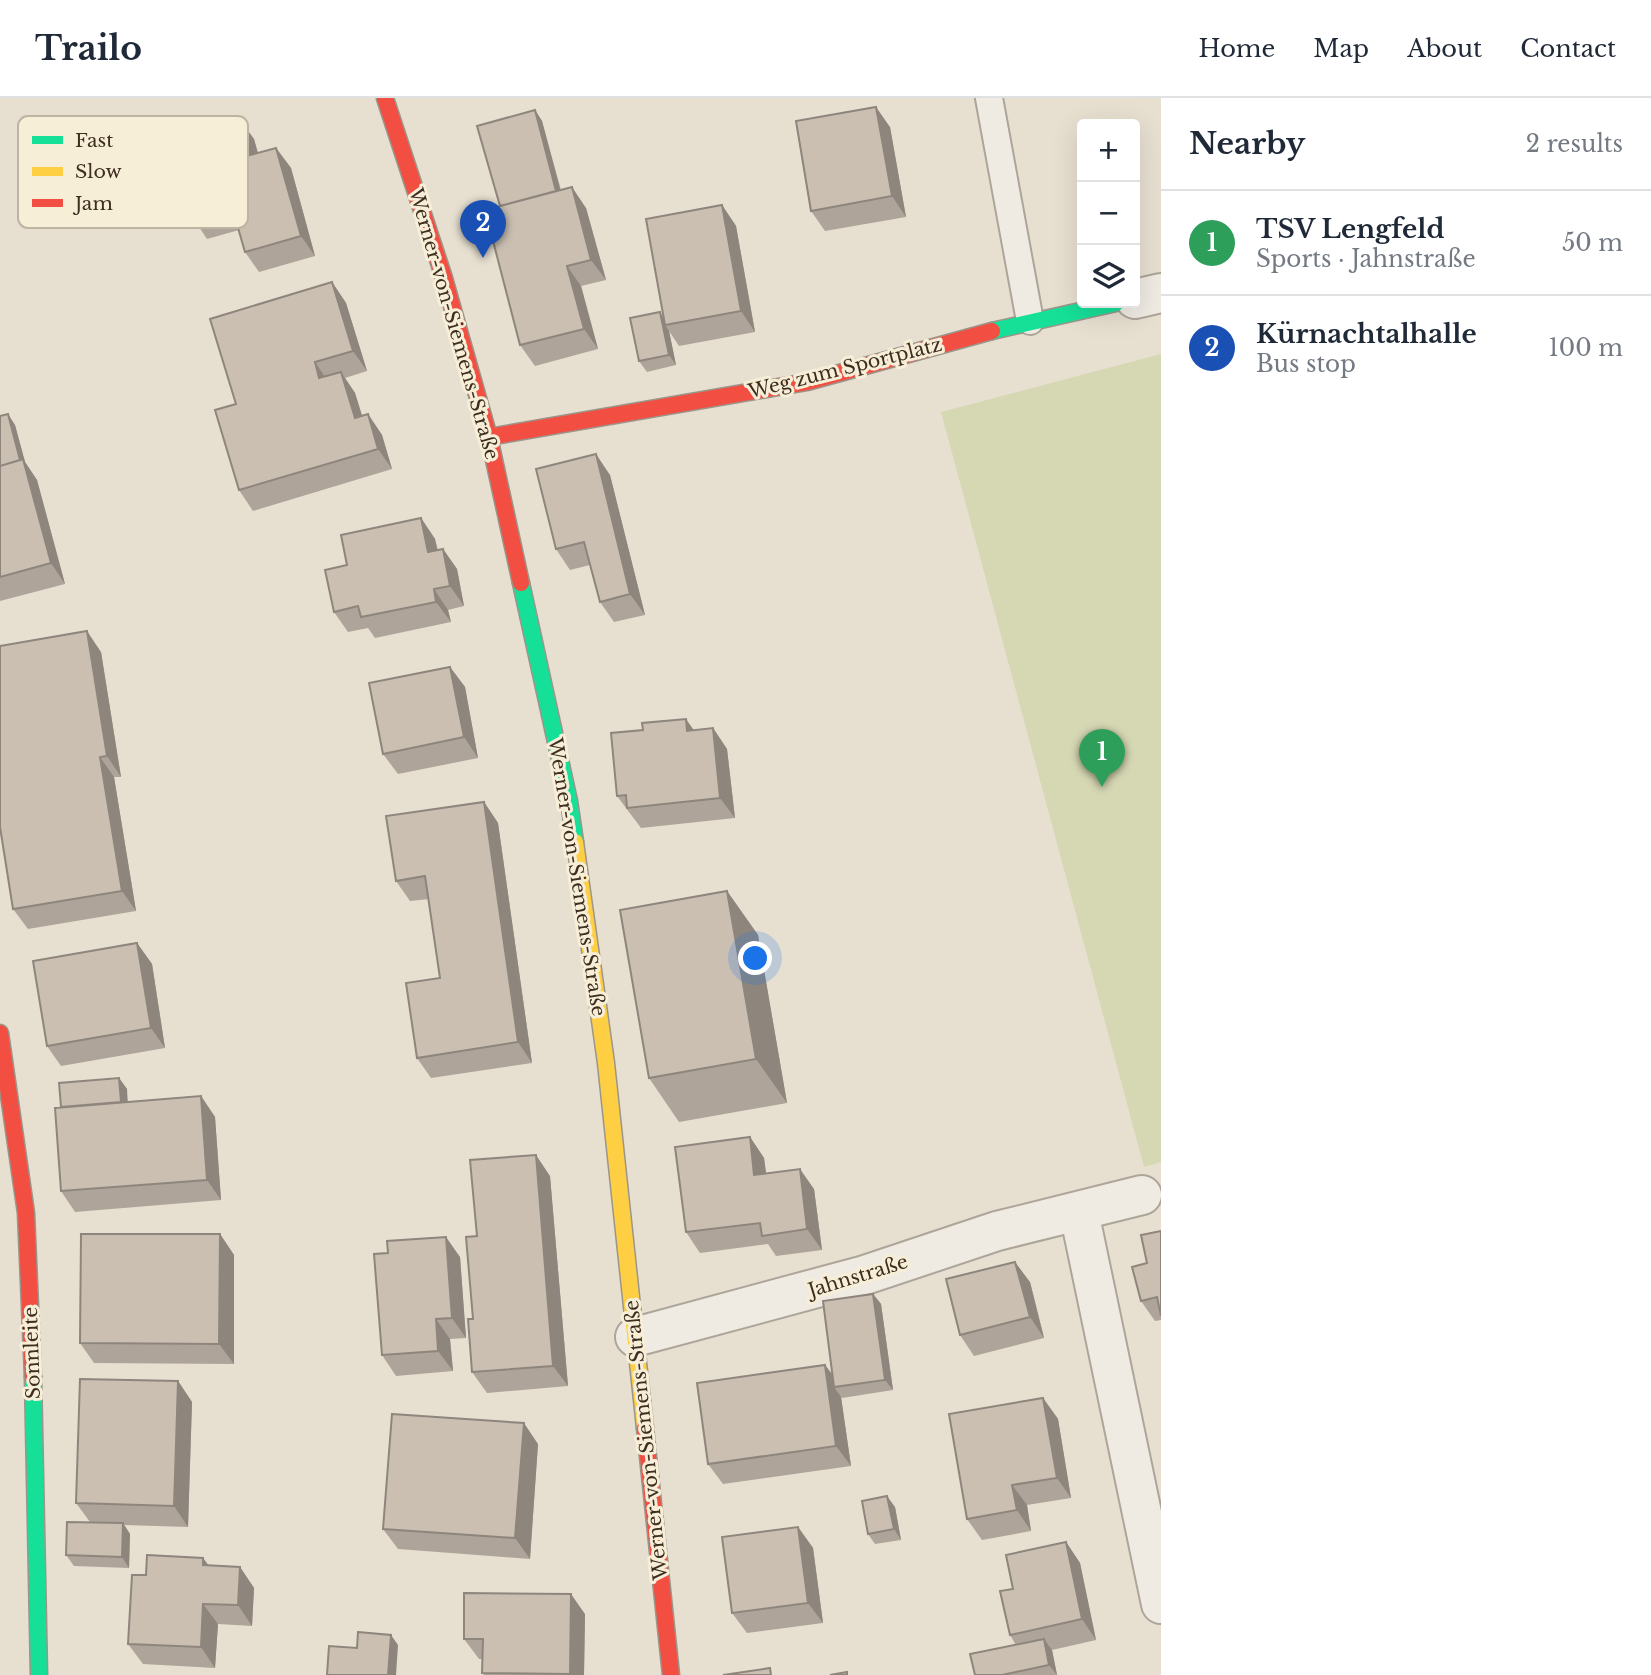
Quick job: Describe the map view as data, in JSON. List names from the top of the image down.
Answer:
{
  "streets": {
    "street": [
      "Werner-von-Siemens-Straße",
      "Weg zum Sportplatz",
      "Jahnstraße",
      "Sonnleite"
    ]
  },
  "crossings": [
    ["Werner-von-Siemens-Straße", "Weg zum Sportplatz"],
    ["Werner-von-Siemens-Straße", "Jahnstraße"]
  ],
  "legend": ["Fast", "Slow", "Jam"],
  "page": {
    "header": "Trailo",
    "nav": [
      "Home",
      "Map",
      "About",
      "Contact"
    ],
    "heading": ["Nearby", "2 results"],
    "map_buttons": ["+", "−"],
    "list": [
      {
        "mark": "1",
        "name": "TSV Lengfeld",
        "note": "Sports · Jahnstraße",
        "value": "50 m"
      },
      {
        "mark": "2",
        "name": "Kürnachtalhalle",
        "note": "Bus stop",
        "value": "100 m"
      }
    ],
    "pins": ["2", "1"]
  }
}
